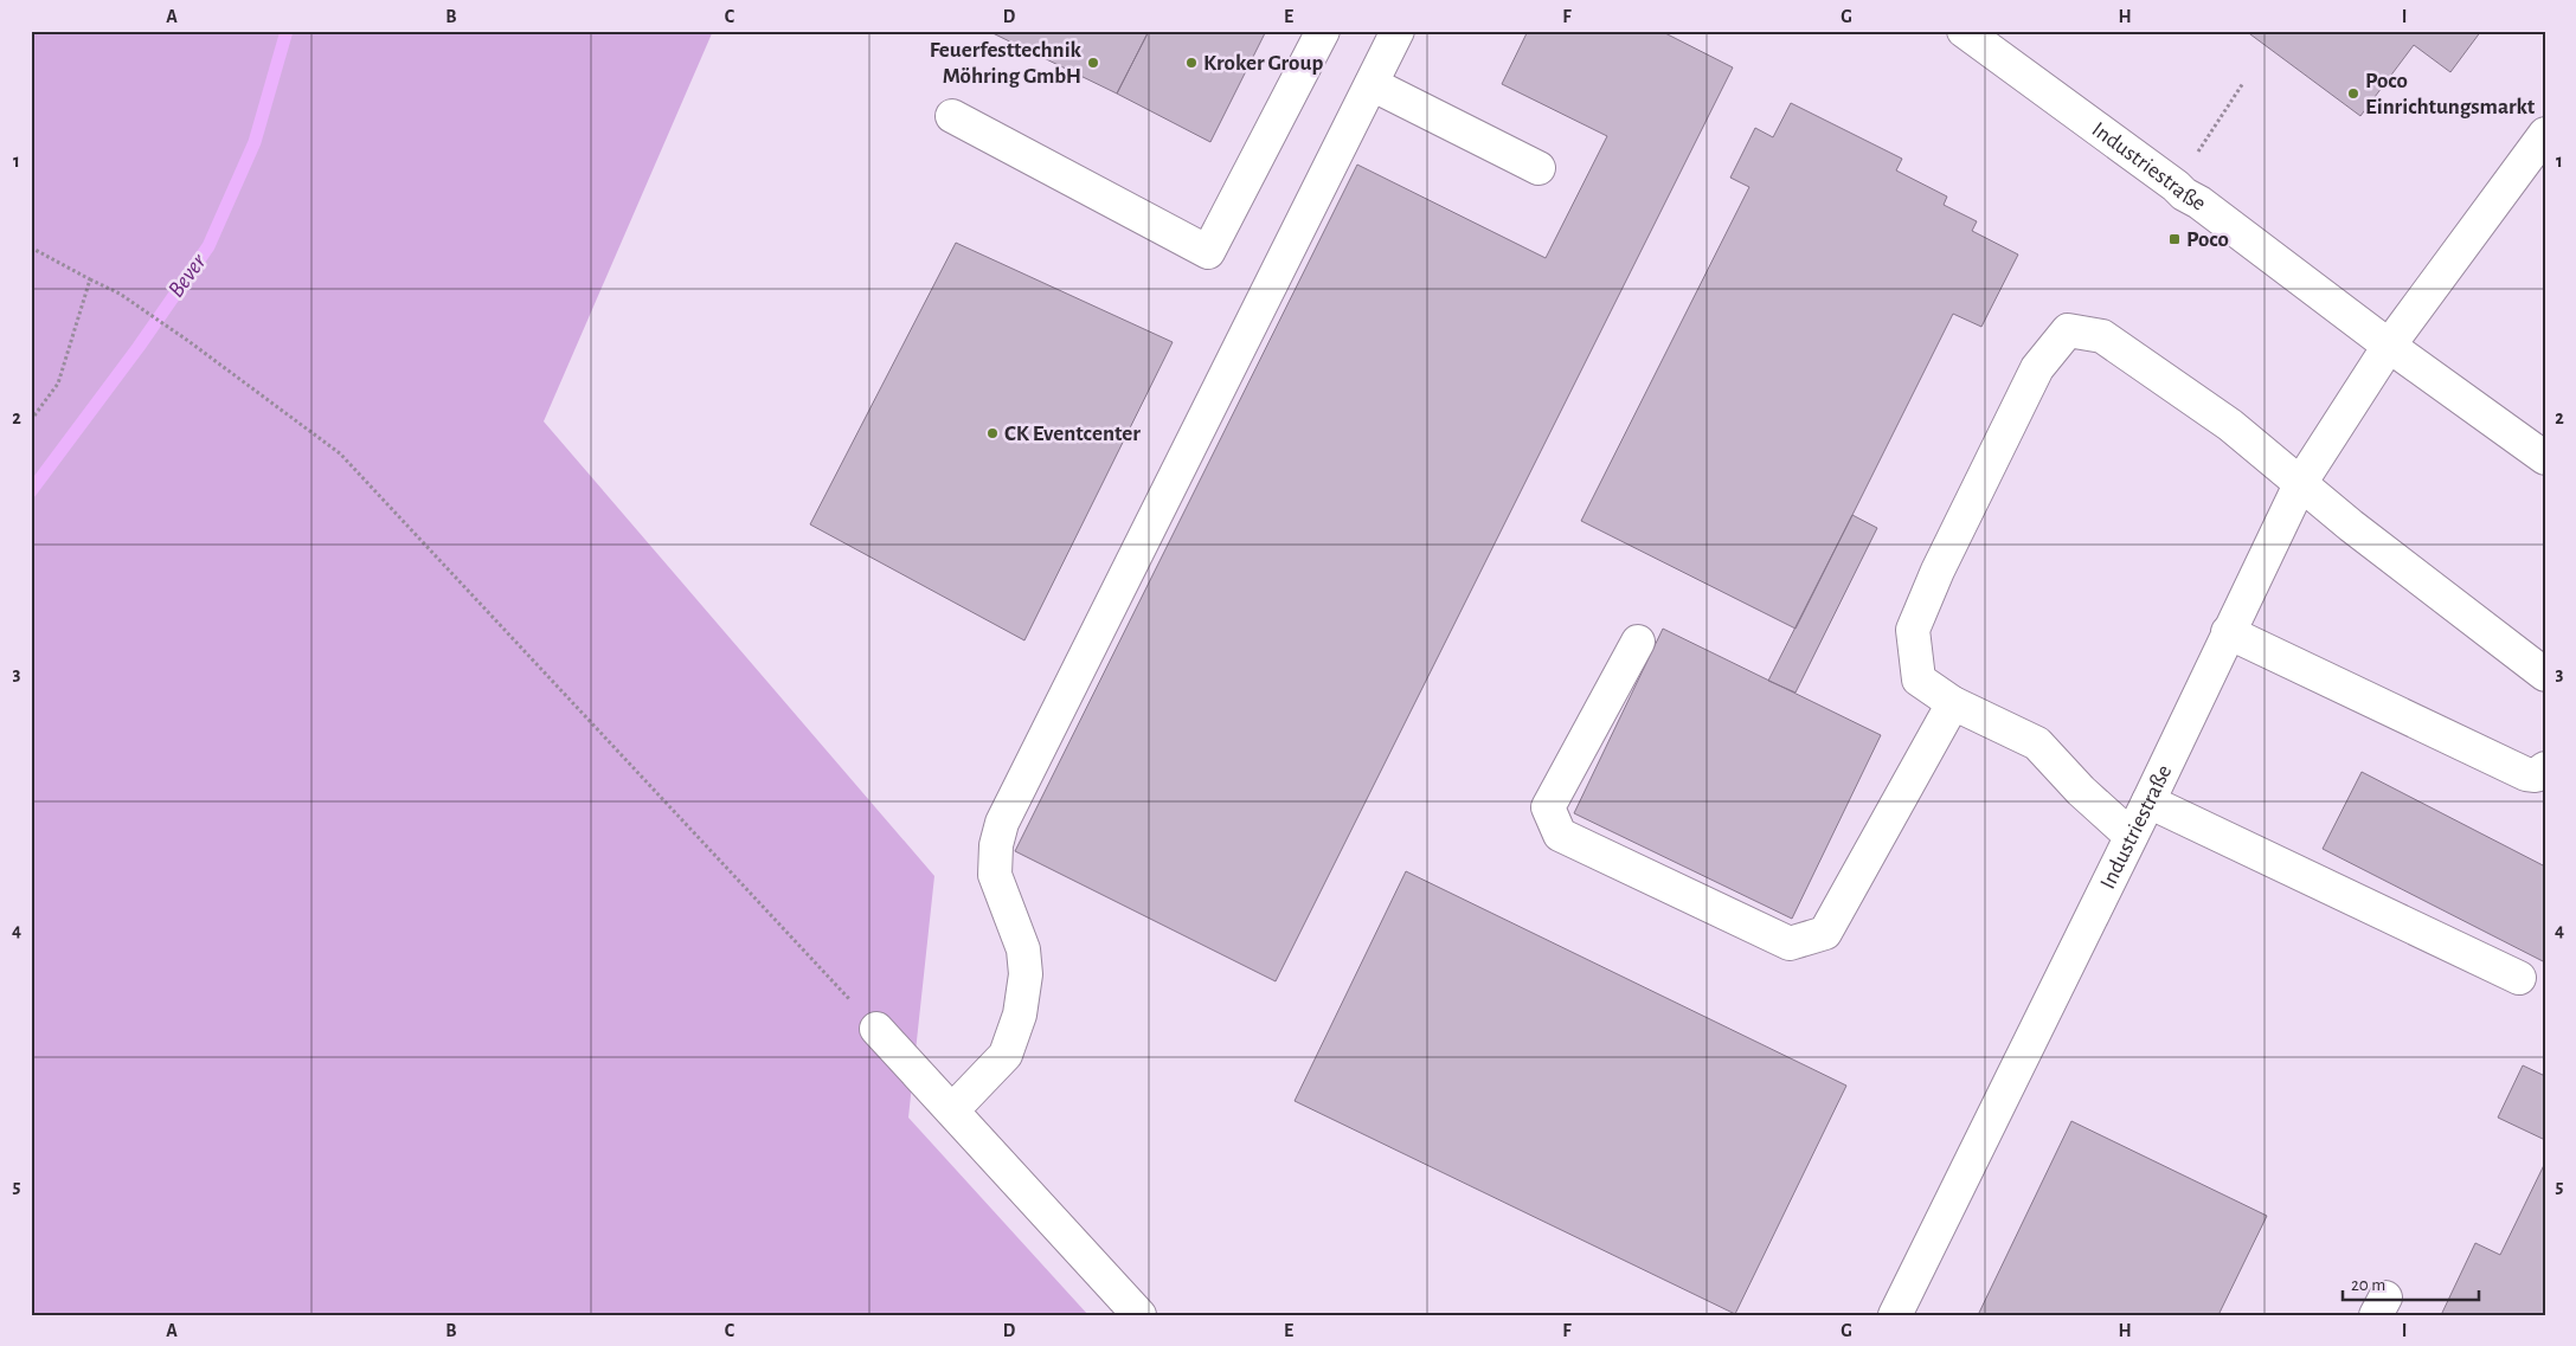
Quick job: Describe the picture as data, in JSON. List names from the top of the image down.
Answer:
{
  "streets": {
    "street": ["Industriestraße"]
  },
  "water": ["Bever"],
  "places": {
    "other": [
      "Feuerfesttechnik Möhring GmbH",
      "Kroker Group",
      "Poco Einrichtungsmarkt",
      "CK Eventcenter"
    ],
    "transit": ["Poco"]
  },
  "scale_bar": "20 m",
  "grid": {
    "columns": [
      "A",
      "B",
      "C",
      "D",
      "E",
      "F",
      "G",
      "H",
      "I"
    ],
    "rows": [
      "1",
      "2",
      "3",
      "4",
      "5"
    ]
  }
}
